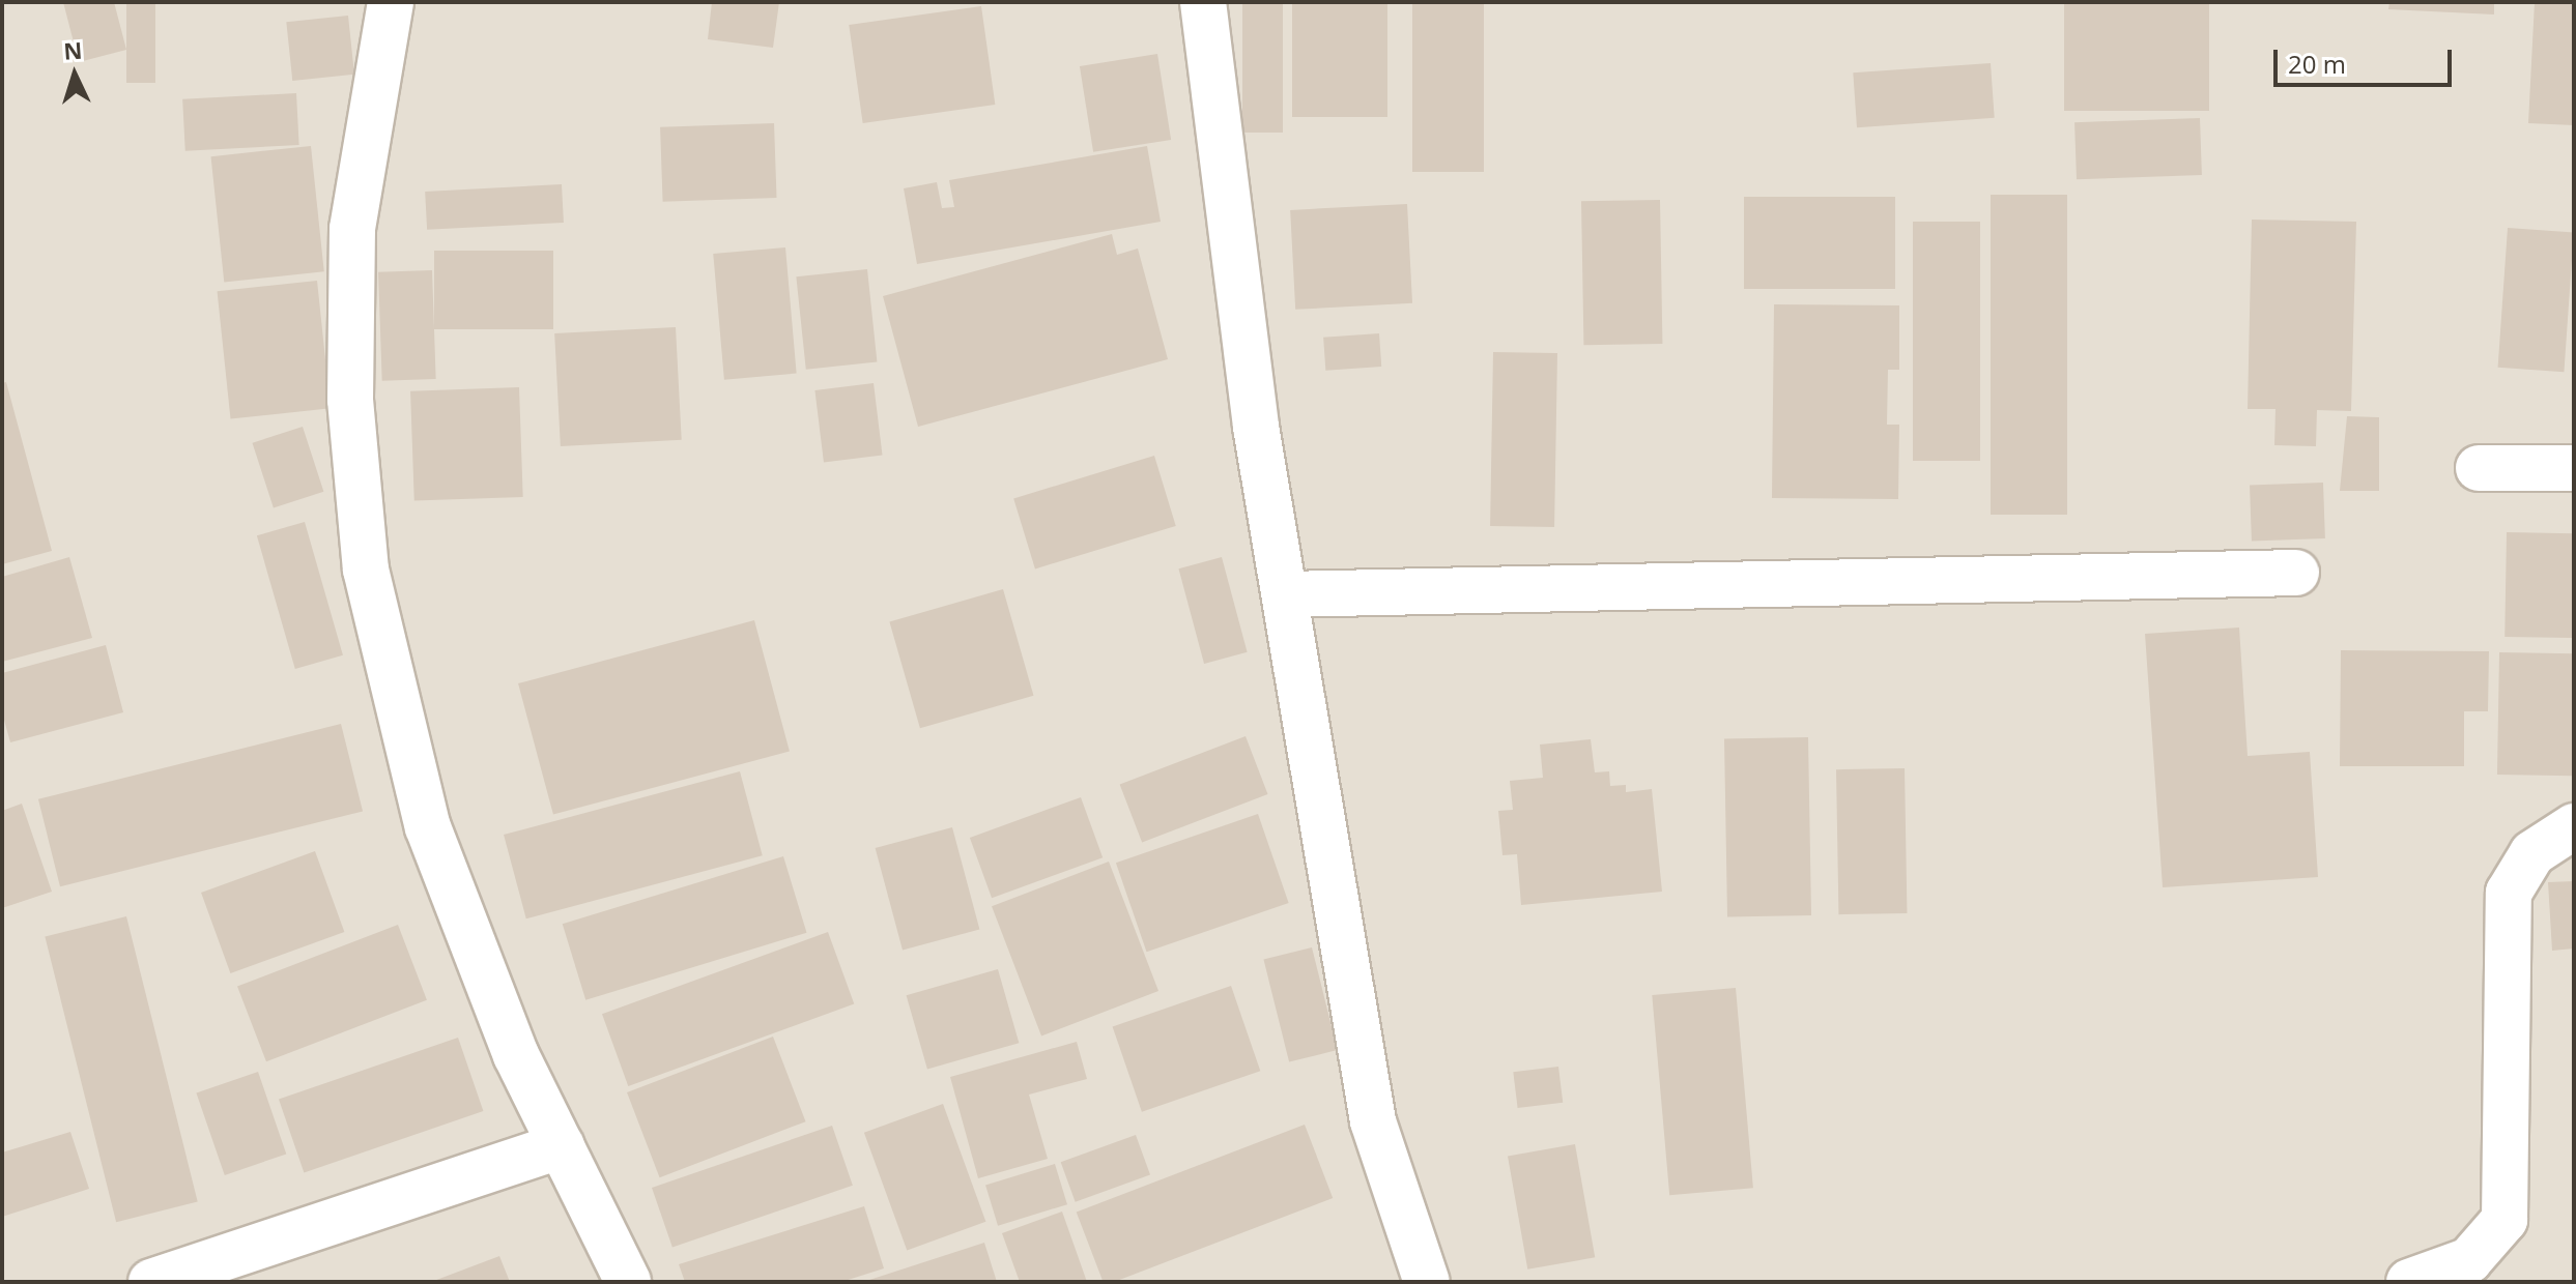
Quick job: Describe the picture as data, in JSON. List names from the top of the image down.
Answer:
{
  "scale_bar": "20 m",
  "north": "top"
}
